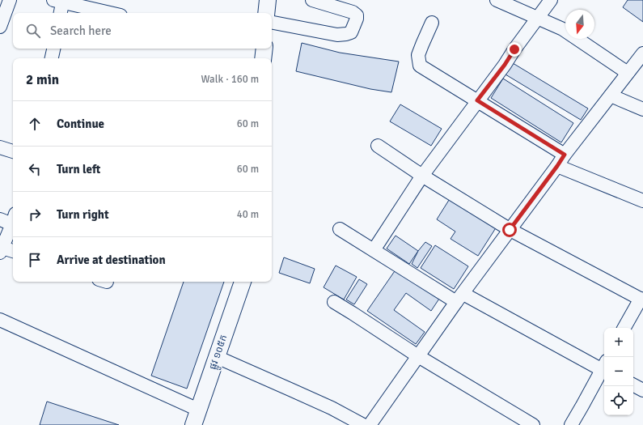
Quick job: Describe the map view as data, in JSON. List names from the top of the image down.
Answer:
{
  "streets": {
    "main road": ["ផ្លូវ ១០៥ក"]
  },
  "north": "bottom",
  "page": {
    "search": "Search here",
    "heading": ["2 min", "Walk · 160 m"],
    "list": [
      ["Continue", "60 m"],
      ["Turn left", "60 m"],
      ["Turn right", "40 m"],
      "Arrive at destination"
    ],
    "map_buttons": ["+", "−"]
  }
}
